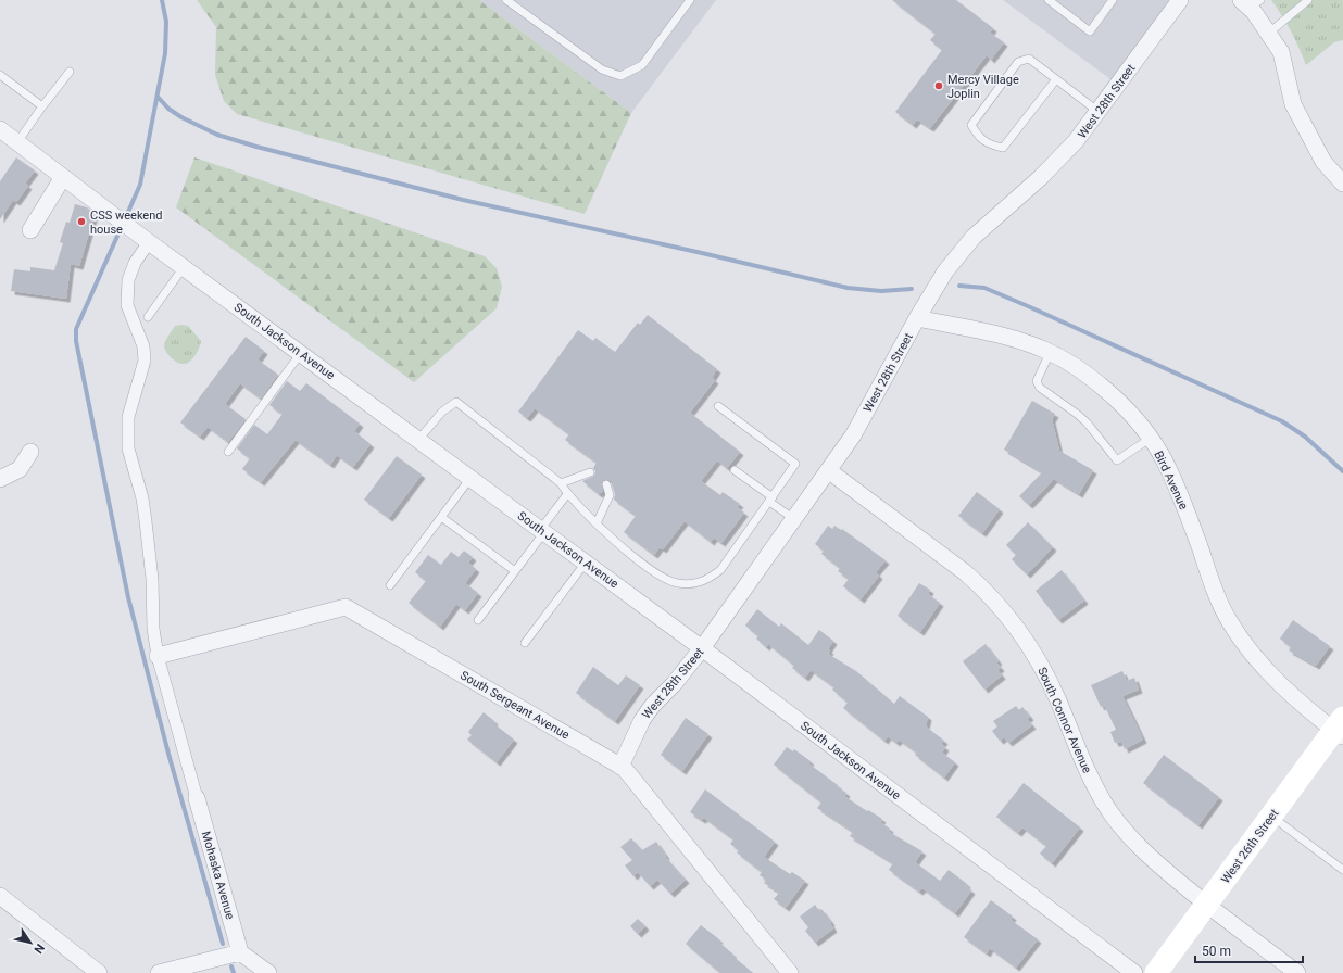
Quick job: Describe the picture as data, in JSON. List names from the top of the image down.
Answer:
{
  "streets": {
    "main road": ["West 26th Street"],
    "street": [
      "West 28th Street",
      "South Jackson Avenue",
      "Bird Avenue",
      "South Sergeant Avenue",
      "South Connor Avenue",
      "Mohaska Avenue"
    ]
  },
  "crossings": [
    ["West 28th Street", "South Jackson Avenue"],
    ["West 28th Street", "Bird Avenue"],
    ["West 28th Street", "South Sergeant Avenue"],
    ["West 28th Street", "South Connor Avenue"],
    ["Bird Avenue", "West 26th Street"],
    ["South Connor Avenue", "West 26th Street"]
  ],
  "places": ["Mercy Village Joplin", "CSS weekend house"],
  "scale_bar": "50 m",
  "north": "bottom right"
}
